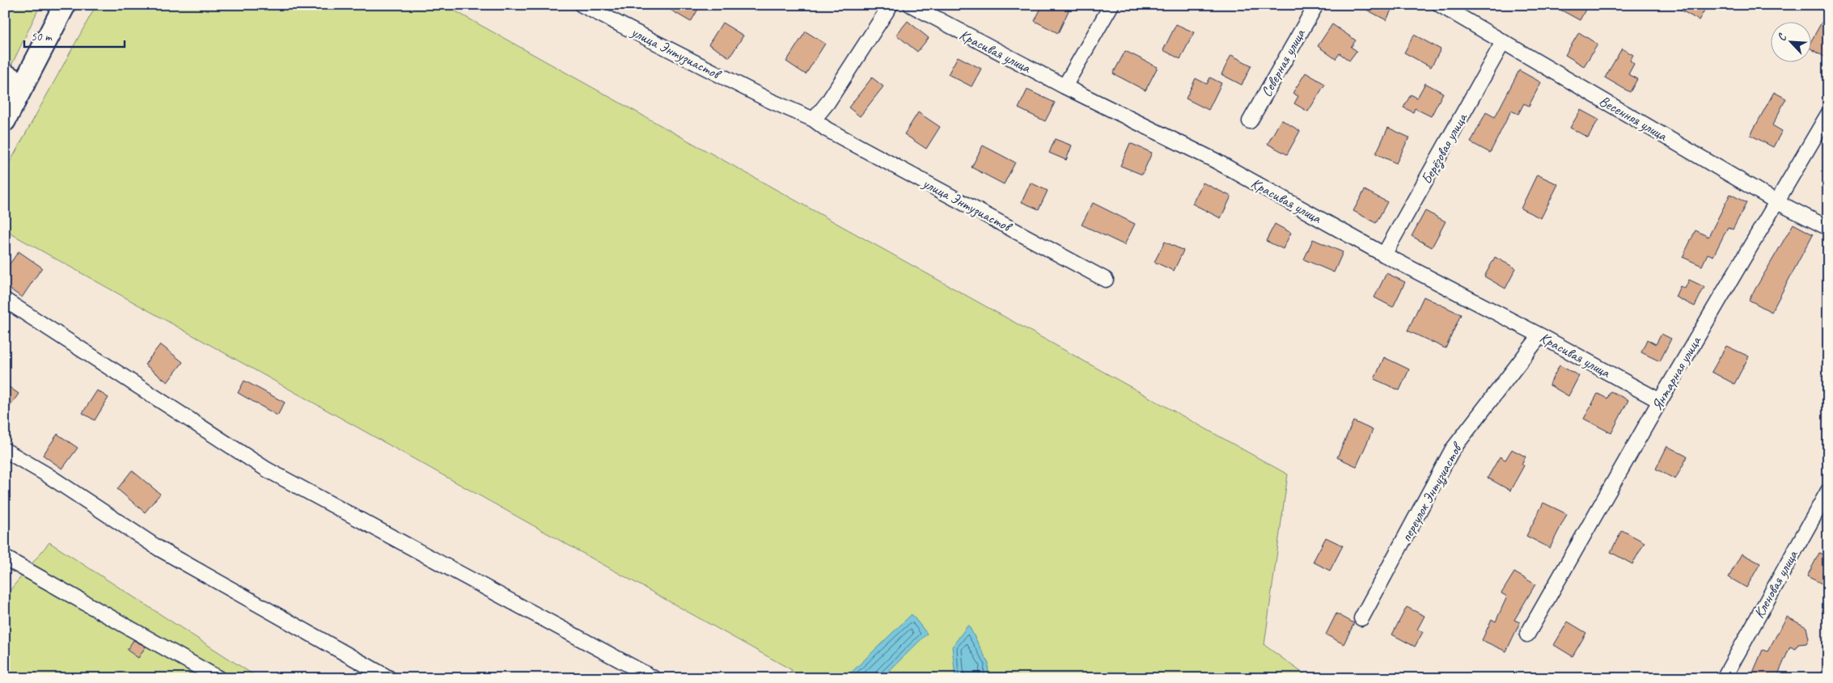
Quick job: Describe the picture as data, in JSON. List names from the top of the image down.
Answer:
{
  "streets": {
    "street": [
      "Красивая улица",
      "улица Энтузиастов",
      "Северная улица",
      "Весенняя улица",
      "Берёзовая улица",
      "Янтарная улица",
      "переулок Энтузиастов",
      "Кленовая улица"
    ]
  },
  "crossings": [
    ["Красивая улица", "Берёзовая улица"],
    ["Красивая улица", "Янтарная улица"],
    ["Красивая улица", "переулок Энтузиастов"],
    ["Весенняя улица", "Берёзовая улица"],
    ["Весенняя улица", "Янтарная улица"]
  ],
  "scale_bar": "50 m",
  "north": "top left"
}
